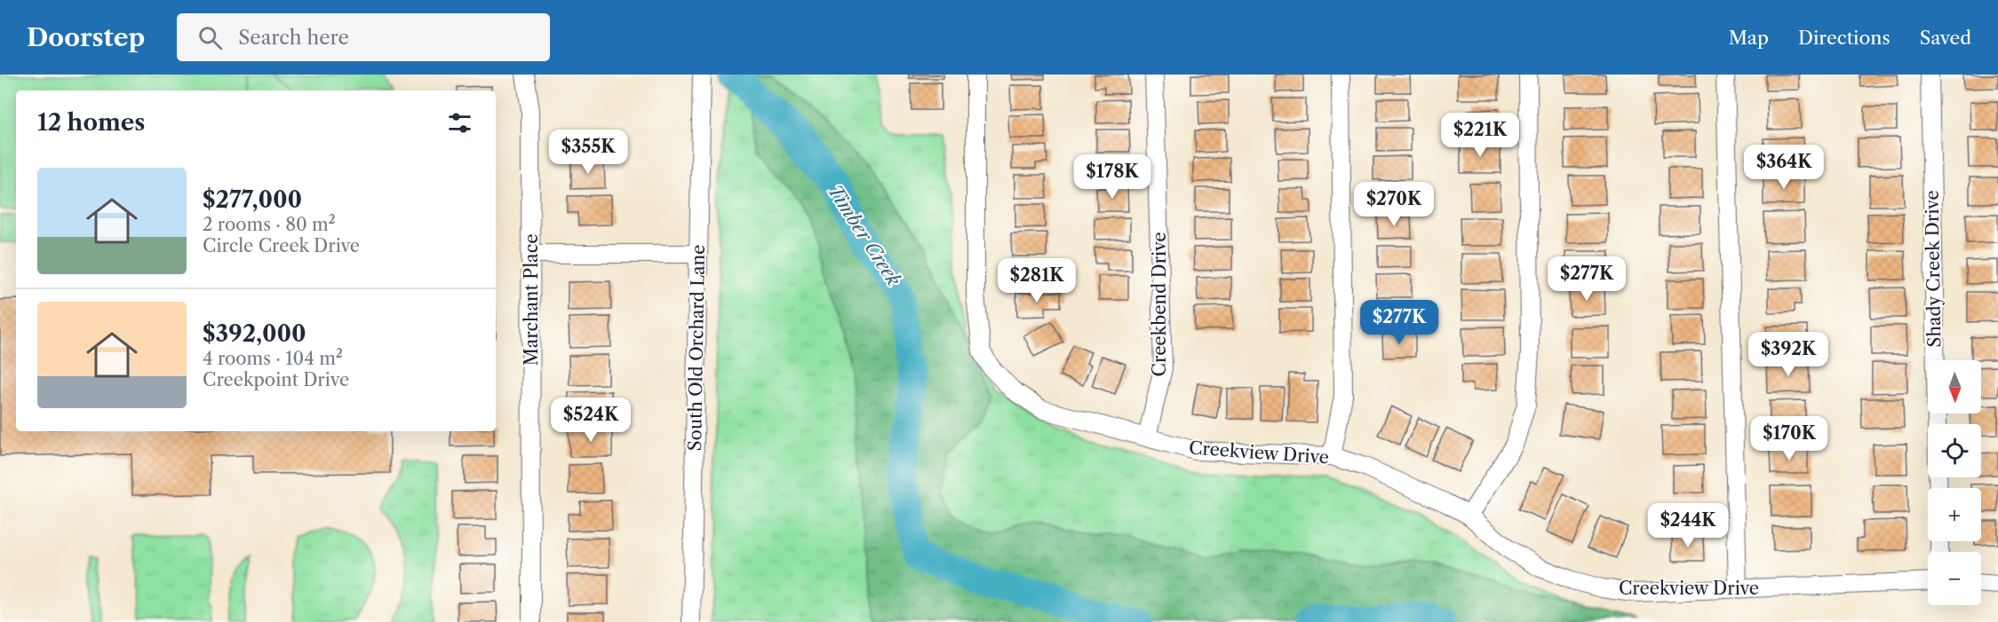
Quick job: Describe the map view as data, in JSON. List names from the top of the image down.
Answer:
{
  "streets": {
    "street": [
      "Shady Creek Drive",
      "Marchant Place",
      "Creekbend Drive",
      "South Old Orchard Lane",
      "Creekview Drive"
    ]
  },
  "crossings": [
    ["Creekbend Drive", "Creekview Drive"]
  ],
  "water": ["Timber Creek"],
  "north": "bottom",
  "page": {
    "header": "Doorstep",
    "search": "Search here",
    "nav": ["Map", "Directions", "Saved"],
    "heading": "12 homes",
    "price": [
      "$221K",
      "$355K",
      "$364K",
      "$178K",
      "$270K",
      "$277K",
      "$281K",
      "$277K",
      "$392K",
      "$524K",
      "$170K",
      "$244K"
    ],
    "list": [
      {
        "name": "$277,000",
        "note": "2 rooms · 80 m² · Circle Creek Drive"
      },
      {
        "name": "$392,000",
        "note": "4 rooms · 104 m² · Creekpoint Drive"
      }
    ],
    "map_buttons": ["+", "−"]
  }
}
